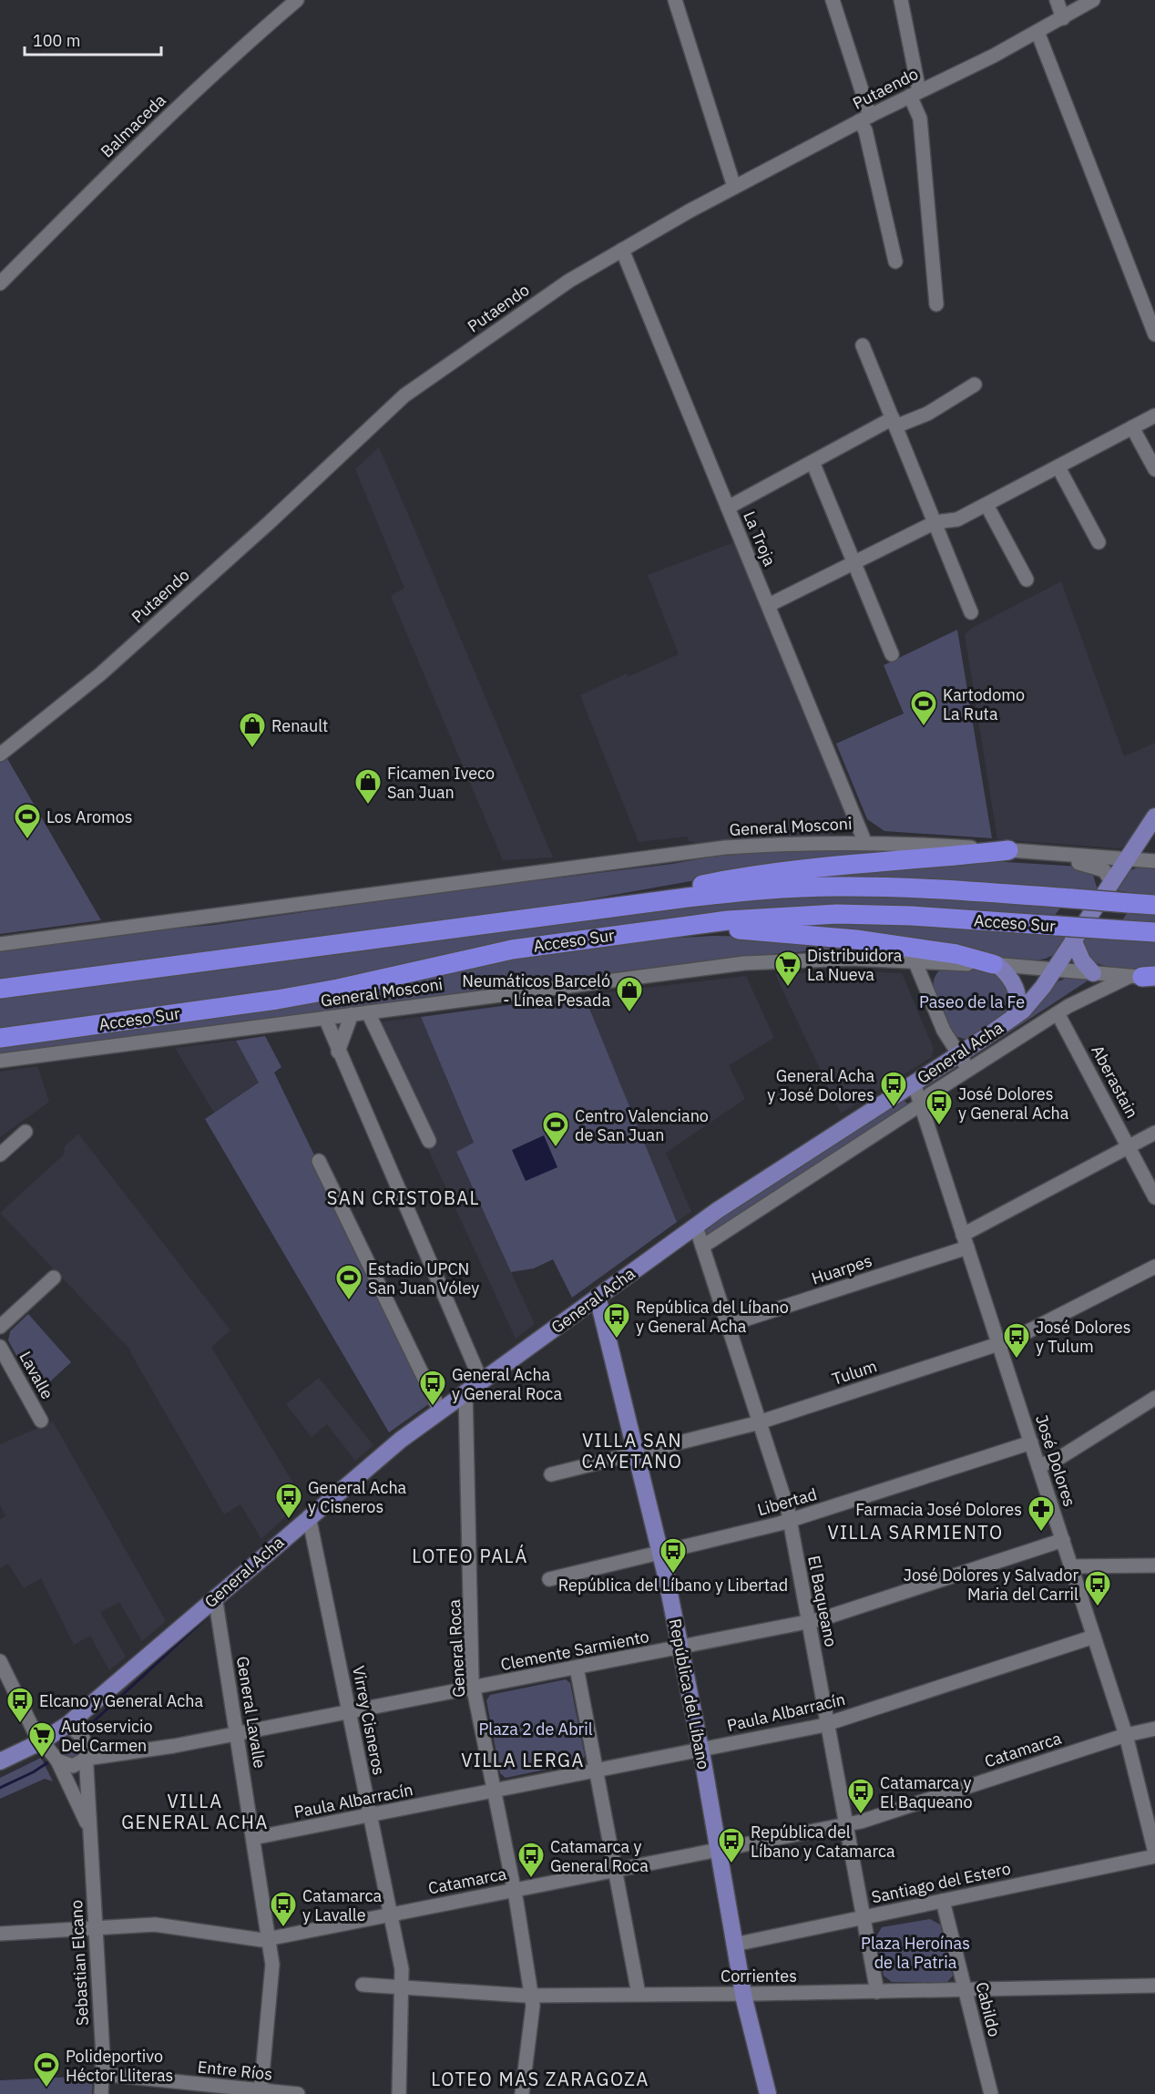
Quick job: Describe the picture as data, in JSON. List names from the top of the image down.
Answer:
{
  "streets": {
    "highway": ["Acceso Sur"],
    "main road": ["General Acha", "República del Líbano"],
    "street": [
      "Putaendo",
      "Balmaceda",
      "La Troja",
      "General Mosconi",
      "Aberastain",
      "Huarpes",
      "Tulum",
      "Lavalle",
      "José Dolores",
      "Libertad",
      "El Baqueano",
      "General Roca",
      "Clemente Sarmiento",
      "General Lavalle",
      "Paula Albarracín",
      "Virrey Cisneros",
      "Catamarca",
      "Santiago del Estero",
      "Sebastian Elcano",
      "Corrientes",
      "Cabildo",
      "Entre Ríos"
    ]
  },
  "crossings": [
    ["Putaendo", "La Troja"],
    ["La Troja", "General Mosconi"],
    ["General Mosconi", "General Acha"],
    ["General Acha", "Aberastain"],
    ["General Acha", "José Dolores"],
    ["General Acha", "El Baqueano"],
    ["General Acha", "General Roca"],
    ["General Acha", "República del Líbano"],
    ["General Acha", "General Lavalle"],
    ["General Acha", "Virrey Cisneros"],
    ["General Acha", "Sebastian Elcano"],
    ["Aberastain", "Huarpes"],
    ["Huarpes", "José Dolores"],
    ["Huarpes", "El Baqueano"],
    ["Tulum", "José Dolores"],
    ["Tulum", "El Baqueano"],
    ["Tulum", "República del Líbano"],
    ["José Dolores", "Libertad"],
    ["José Dolores", "Clemente Sarmiento"],
    ["José Dolores", "Paula Albarracín"],
    ["José Dolores", "Catamarca"],
    ["José Dolores", "Santiago del Estero"],
    ["Libertad", "El Baqueano"],
    ["Libertad", "República del Líbano"],
    ["El Baqueano", "Clemente Sarmiento"],
    ["El Baqueano", "Paula Albarracín"],
    ["El Baqueano", "Catamarca"],
    ["El Baqueano", "Santiago del Estero"],
    ["El Baqueano", "Corrientes"],
    ["General Roca", "Clemente Sarmiento"],
    ["General Roca", "Paula Albarracín"],
    ["General Roca", "Catamarca"],
    ["General Roca", "Corrientes"],
    ["Clemente Sarmiento", "República del Líbano"],
    ["Clemente Sarmiento", "General Lavalle"],
    ["Clemente Sarmiento", "Virrey Cisneros"],
    ["Clemente Sarmiento", "Sebastian Elcano"],
    ["República del Líbano", "Paula Albarracín"],
    ["República del Líbano", "Catamarca"],
    ["República del Líbano", "Santiago del Estero"],
    ["República del Líbano", "Corrientes"],
    ["General Lavalle", "Paula Albarracín"],
    ["General Lavalle", "Catamarca"],
    ["General Lavalle", "Entre Ríos"],
    ["Paula Albarracín", "Virrey Cisneros"],
    ["Virrey Cisneros", "Catamarca"],
    ["Virrey Cisneros", "Corrientes"],
    ["Catamarca", "Sebastian Elcano"],
    ["Santiago del Estero", "Cabildo"],
    ["Sebastian Elcano", "Entre Ríos"],
    ["Corrientes", "Cabildo"]
  ],
  "districts": [
    "SAN CRISTOBAL",
    "VILLA SAN CAYETANO",
    "VILLA SARMIENTO",
    "LOTEO PALÁ",
    "VILLA LERGA",
    "VILLA GENERAL ACHA",
    "LOTEO MAS ZARAGOZA"
  ],
  "parks": ["Paseo de la Fe", "Plaza 2 de Abril", "Plaza Heroínas de la Patria"],
  "places": {
    "sports": [
      "Kartodomo La Ruta",
      "Los Aromos",
      "Centro Valenciano de San Juan",
      "Estadio UPCN San Juan Vóley",
      "Polideportivo Héctor Lliteras"
    ],
    "shop": ["Renault", "Ficamen Iveco San Juan", "Neumáticos Barceló - Línea Pesada"],
    "supermarket": ["Distribuidora La Nueva", "Autoservicio Del Carmen"],
    "bus stop": [
      "General Acha y José Dolores",
      "José Dolores y General Acha",
      "República del Líbano y General Acha",
      "José Dolores y Tulum",
      "General Acha y General Roca",
      "General Acha y Cisneros",
      "República del Líbano y Libertad",
      "José Dolores y Salvador Maria del Carril",
      "Elcano y General Acha",
      "Catamarca y El Baqueano",
      "República del Líbano y Catamarca",
      "Catamarca y General Roca",
      "Catamarca y Lavalle"
    ],
    "pharmacy": ["Farmacia José Dolores"]
  },
  "scale_bar": "100 m"
}
